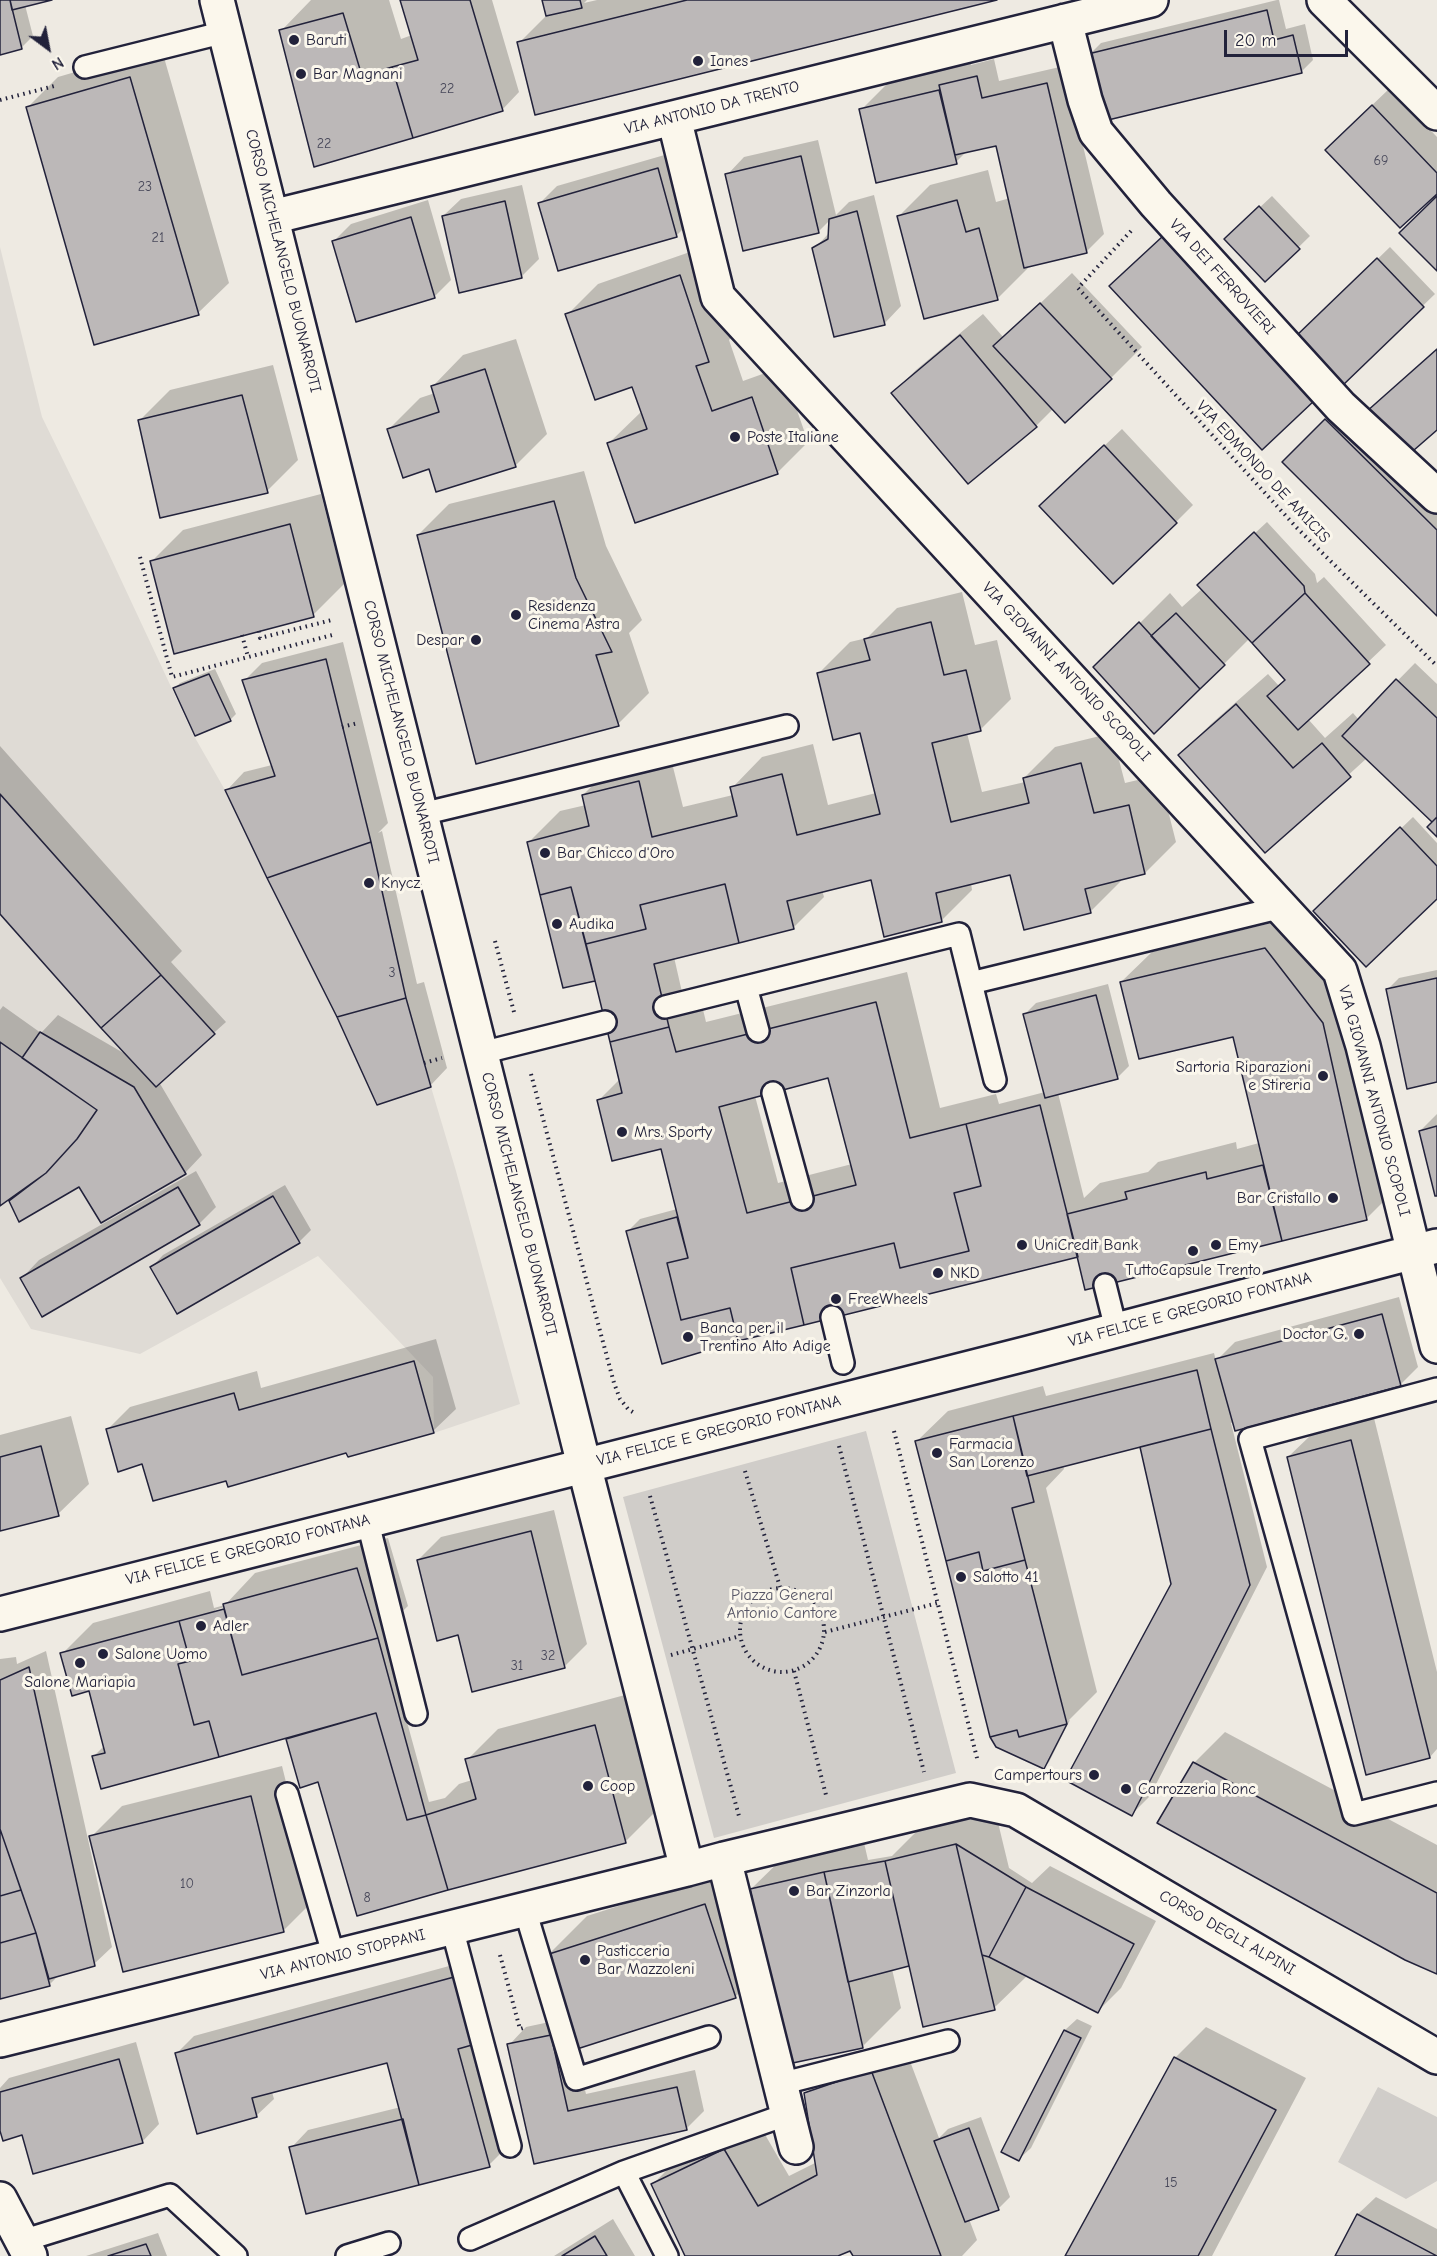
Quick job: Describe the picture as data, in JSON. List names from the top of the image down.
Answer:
{
  "streets": {
    "street": [
      "VIA ANTONIO DA TRENTO",
      "CORSO MICHELANGELO BUONARROTI",
      "VIA DEI FERROVIERI",
      "VIA GIOVANNI ANTONIO SCOPOLI",
      "VIA FELICE E GREGORIO FONTANA",
      "CORSO DEGLI ALPINI",
      "VIA ANTONIO STOPPANI"
    ],
    "path": ["VIA EDMONDO DE AMICIS"]
  },
  "crossings": [
    ["VIA ANTONIO DA TRENTO", "CORSO MICHELANGELO BUONARROTI"],
    ["VIA ANTONIO DA TRENTO", "VIA DEI FERROVIERI"],
    ["VIA ANTONIO DA TRENTO", "VIA GIOVANNI ANTONIO SCOPOLI"],
    ["CORSO MICHELANGELO BUONARROTI", "VIA FELICE E GREGORIO FONTANA"],
    ["VIA DEI FERROVIERI", "VIA EDMONDO DE AMICIS"],
    ["VIA GIOVANNI ANTONIO SCOPOLI", "VIA FELICE E GREGORIO FONTANA"]
  ],
  "parks": ["Piazza General Antonio Cantore"],
  "places": [
    "Baruti",
    "Ianes",
    "Bar Magnani",
    "Poste Italiane",
    "Residenza Cinema Astra",
    "Despar",
    "Bar Chicco d'Oro",
    "Knycz",
    "Audika",
    "Sartoria Riparazioni e Stireria",
    "Mrs. Sporty",
    "Bar Cristallo",
    "UniCredit Bank",
    "Emy",
    "TuttoCapsule Trento",
    "NKD",
    "FreeWheels",
    "Doctor G.",
    "Banca per il Trentino Alto Adige",
    "Farmacia San Lorenzo",
    "Salotto 41",
    "Adler",
    "Salone Uomo",
    "Salone Mariapia",
    "Campertours",
    "Coop",
    "Carrozzeria Ronc",
    "Bar Zinzorla",
    "Pasticceria Bar Mazzoleni"
  ],
  "house_numbers": [
    "22",
    "22",
    "69",
    "23",
    "21",
    "3",
    "32",
    "31",
    "10",
    "8",
    "15"
  ],
  "scale_bar": "20 m",
  "north": "bottom right"
}
